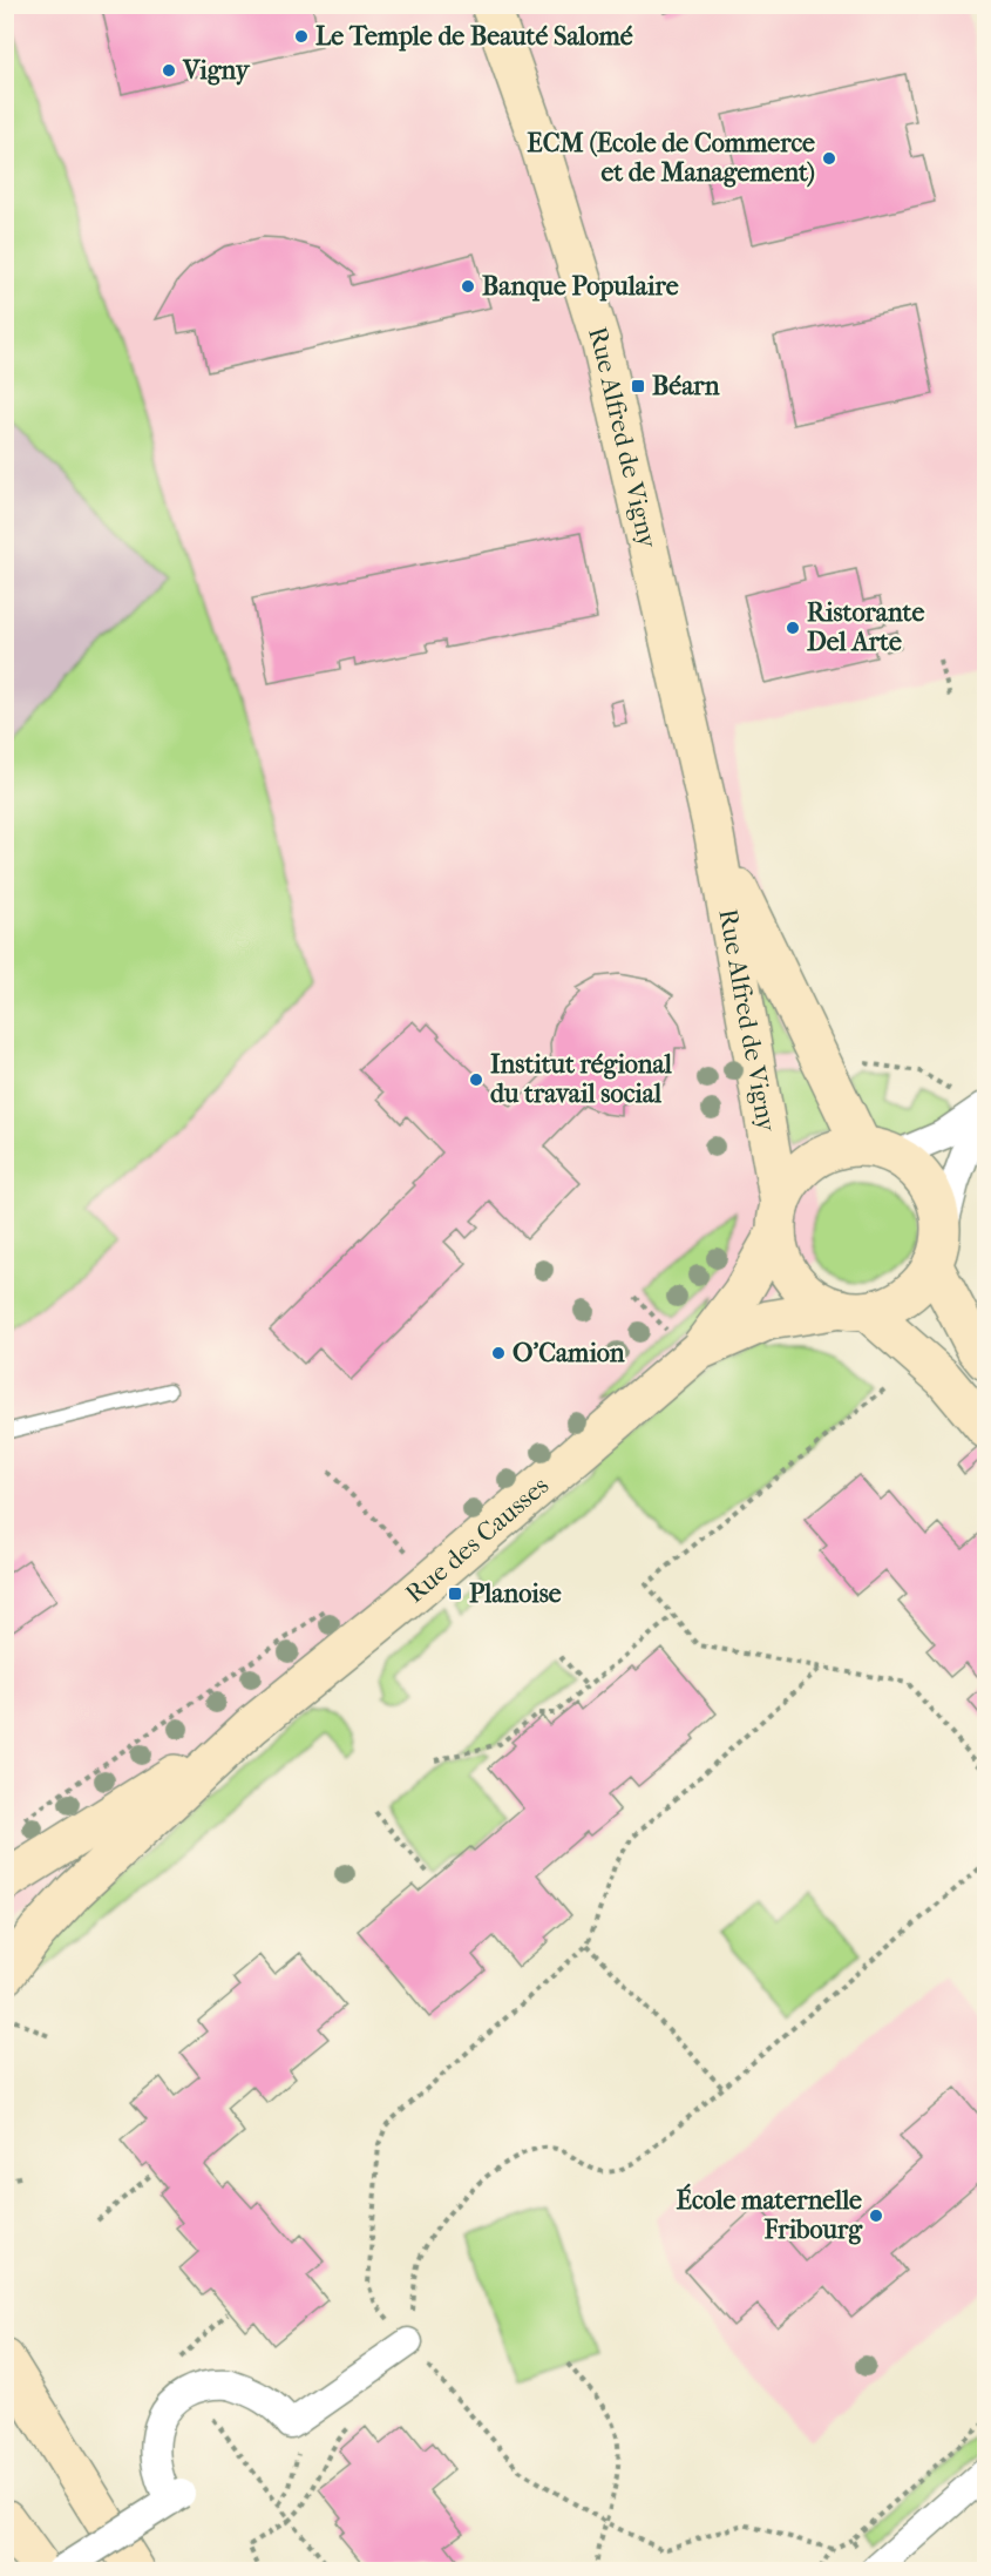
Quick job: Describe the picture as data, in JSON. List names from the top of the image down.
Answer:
{
  "streets": {
    "street": ["Rue Alfred de Vigny", "Rue des Causses"]
  },
  "crossings": [
    ["Rue Alfred de Vigny", "Rue des Causses"]
  ],
  "places": {
    "other": [
      "Le Temple de Beauté Salomé",
      "Vigny",
      "ECM (Ecole de Commerce et de Management)",
      "Banque Populaire",
      "Ristorante Del Arte",
      "Institut régional du travail social",
      "O'Camion",
      "École maternelle Fribourg"
    ],
    "transit": ["Béarn", "Planoise"]
  }
}
